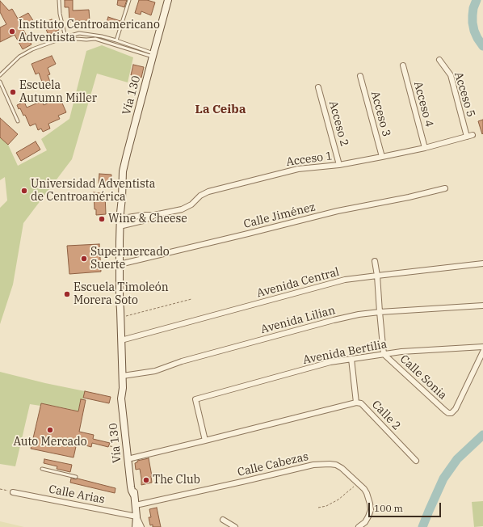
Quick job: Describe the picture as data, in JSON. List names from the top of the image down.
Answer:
{
  "streets": {
    "main road": ["Vía 130"],
    "street": [
      "Acceso 5",
      "Acceso 4",
      "Acceso 3",
      "Acceso 2",
      "Acceso 1",
      "Calle Jiménez",
      "Avenida Central",
      "Avenida Lilian",
      "Avenida Bertilia",
      "Calle Sonia",
      "Calle 2",
      "Calle Cabezas",
      "Calle Arias"
    ]
  },
  "crossings": [
    ["Acceso 5", "Acceso 1"],
    ["Vía 130", "Acceso 1"],
    ["Vía 130", "Calle Jiménez"],
    ["Vía 130", "Avenida Central"],
    ["Vía 130", "Avenida Lilian"],
    ["Vía 130", "Calle Cabezas"],
    ["Vía 130", "Calle Arias"],
    ["Acceso 4", "Acceso 1"],
    ["Acceso 3", "Acceso 1"],
    ["Acceso 2", "Acceso 1"],
    ["Avenida Bertilia", "Calle Sonia"],
    ["Avenida Bertilia", "Calle 2"]
  ],
  "districts": ["La Ceiba"],
  "places": [
    "Instituto Centroamericano Adventista",
    "Escuela Autumn Miller",
    "Universidad Adventista de Centroamérica",
    "Wine & Cheese",
    "Supermercado Suerte",
    "Escuela Timoleón Morera Soto",
    "Auto Mercado",
    "The Club"
  ],
  "scale_bar": "100 m"
}
